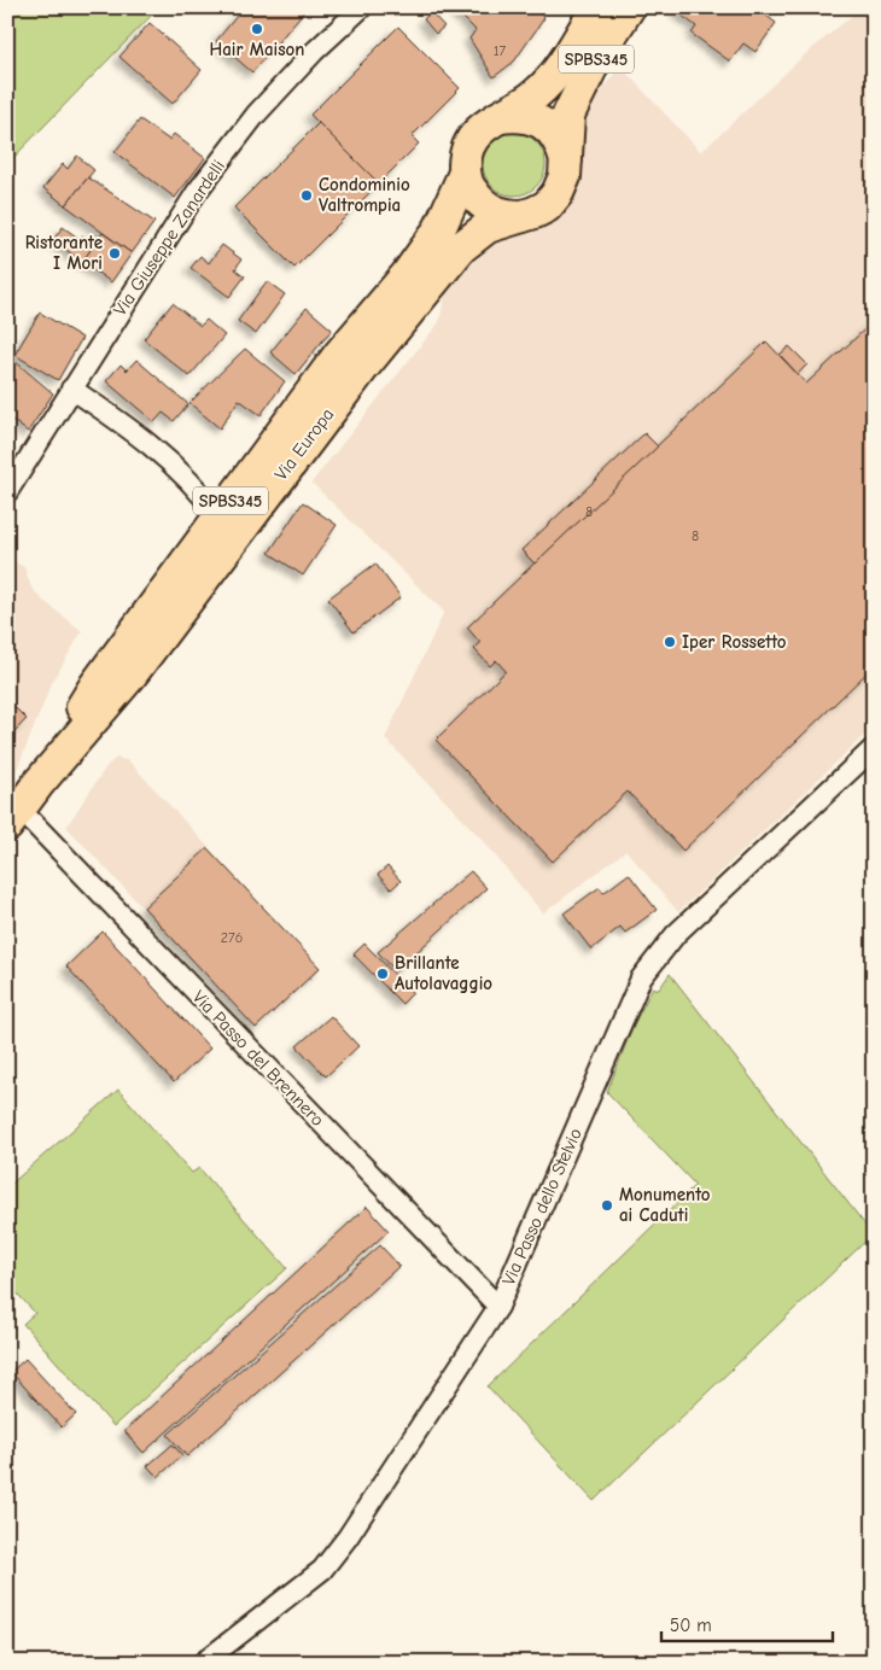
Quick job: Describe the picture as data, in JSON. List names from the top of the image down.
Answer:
{
  "streets": {
    "main road": ["SPBS345", "Via Europa"],
    "street": ["Via Giuseppe Zanardelli", "Via Passo del Brennero", "Via Passo dello Stelvio"]
  },
  "crossings": [
    ["Via Europa", "Via Passo del Brennero"],
    ["Via Passo del Brennero", "Via Passo dello Stelvio"]
  ],
  "places": [
    "Hair Maison",
    "Condominio Valtrompia",
    "Ristorante I Mori",
    "Iper Rossetto",
    "Brillante Autolavaggio",
    "Monumento ai Caduti"
  ],
  "house_numbers": [
    "17",
    "8",
    "8",
    "276"
  ],
  "scale_bar": "50 m"
}
